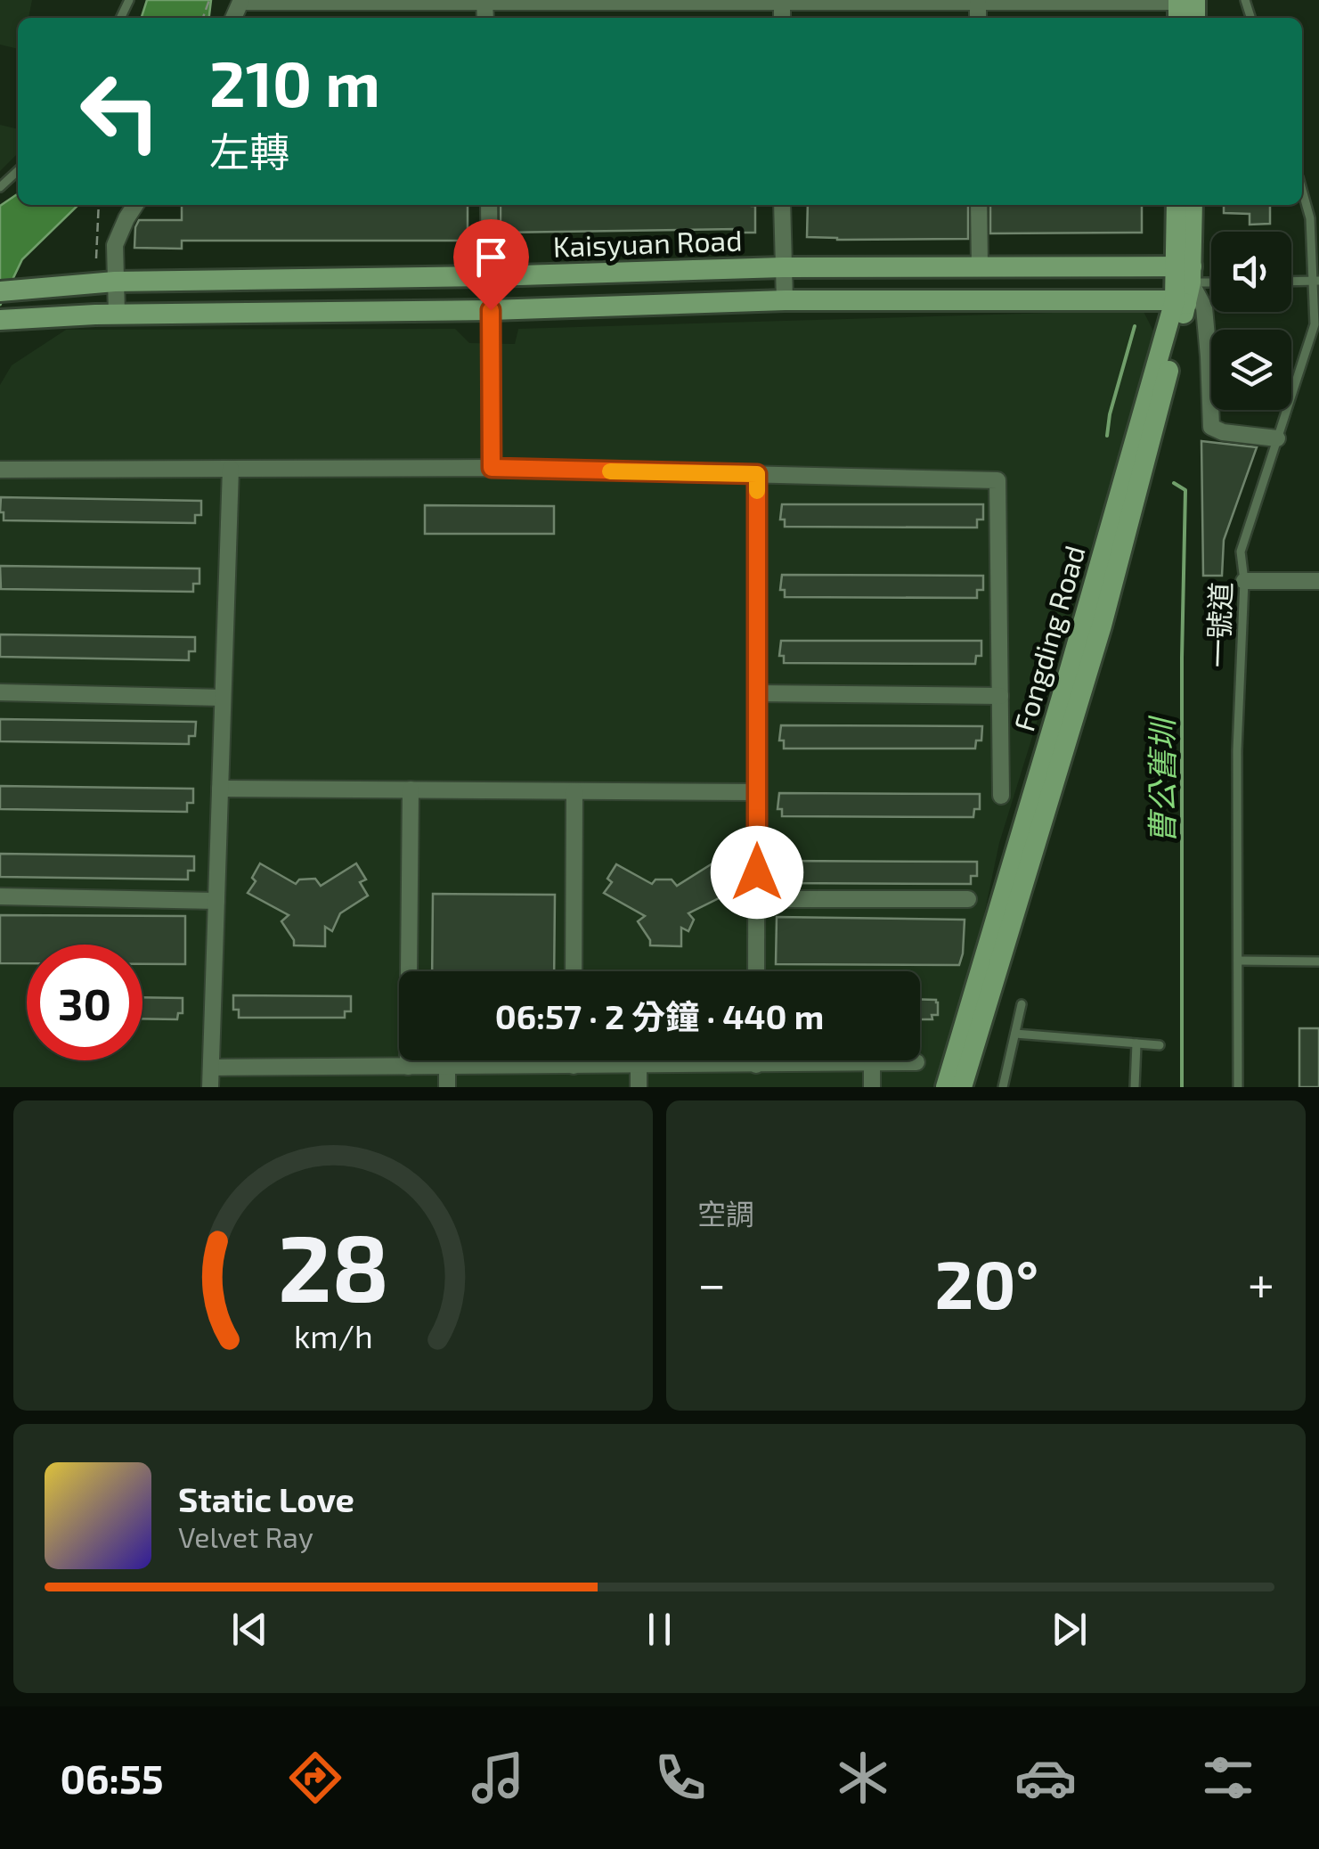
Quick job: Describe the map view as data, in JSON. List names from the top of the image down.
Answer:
{
  "streets": {
    "street": ["Kaisyuan Road", "Fongding Road"],
    "lane": ["一號道"]
  },
  "crossings": [
    ["Kaisyuan Road", "Fongding Road"]
  ],
  "water": ["曹公舊圳"],
  "page": {
    "turn": ["210 m", "左轉"],
    "limit": "30",
    "trip": "06:57 · 2 分鐘 · 440 m",
    "tile": "空調",
    "heat": ["−", "20°", "+"],
    "song": ["Static Love", "Velvet Ray"],
    "tabs": "06:55",
    "gauge": ["28", "km/h"]
  }
}
